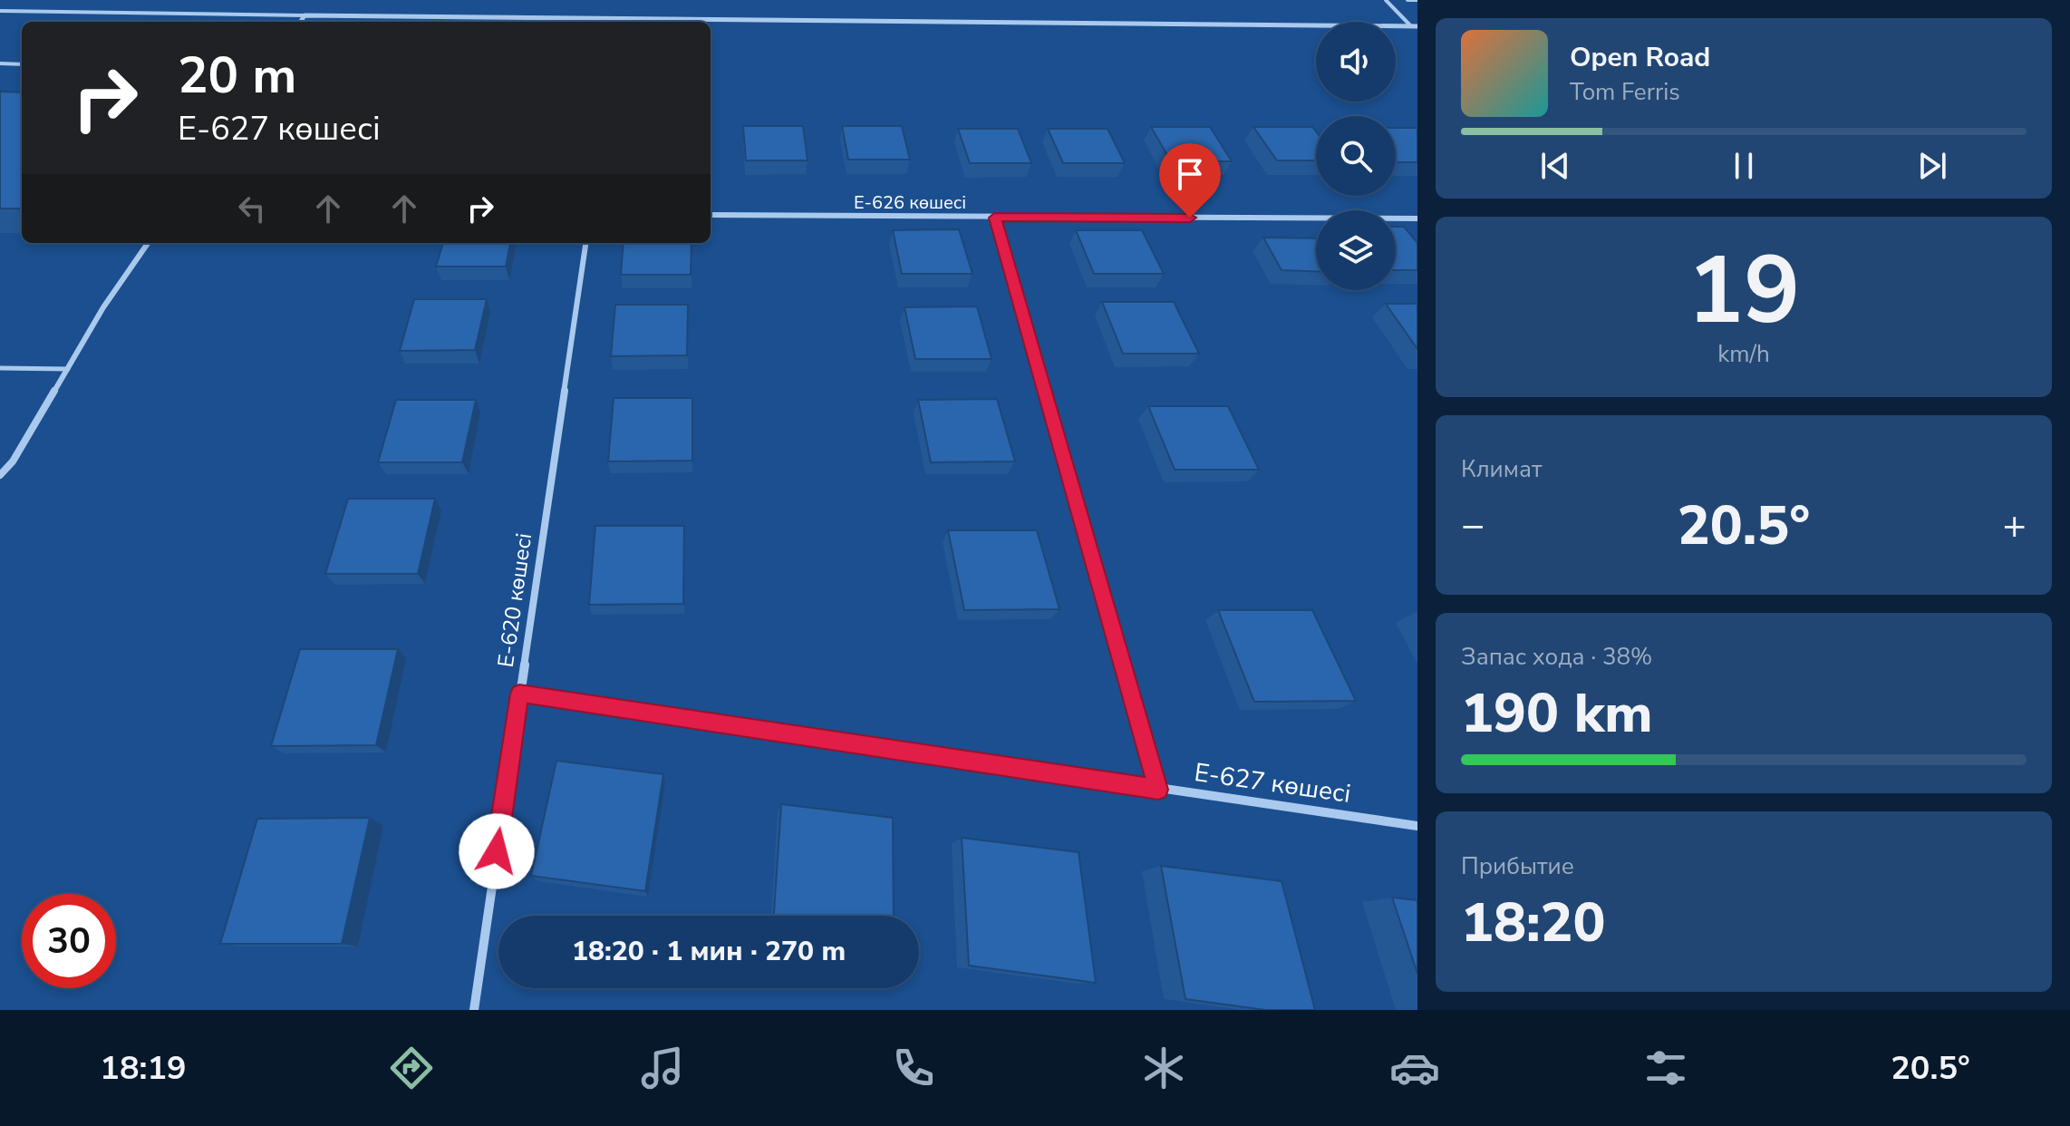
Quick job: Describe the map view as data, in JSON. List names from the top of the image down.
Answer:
{
  "streets": {
    "street": ["Е-626 көшесі", "Е-620 көшесі", "Е-627 көшесі"]
  },
  "crossings": [
    ["Е-620 көшесі", "Е-627 көшесі"]
  ],
  "page": {
    "turn": ["20 m", "Е-627 көшесі"],
    "song": ["Open Road", "Tom Ferris"],
    "tile": [
      ["19", "km/h"],
      "Климат",
      ["Запас хода · 38%", "190 km"],
      ["Прибытие", "18:20"]
    ],
    "heat": ["−", "20.5°", "+"],
    "limit": "30",
    "trip": "18:20 · 1 мин · 270 m",
    "tabs": ["18:19", "20.5°"]
  }
}
